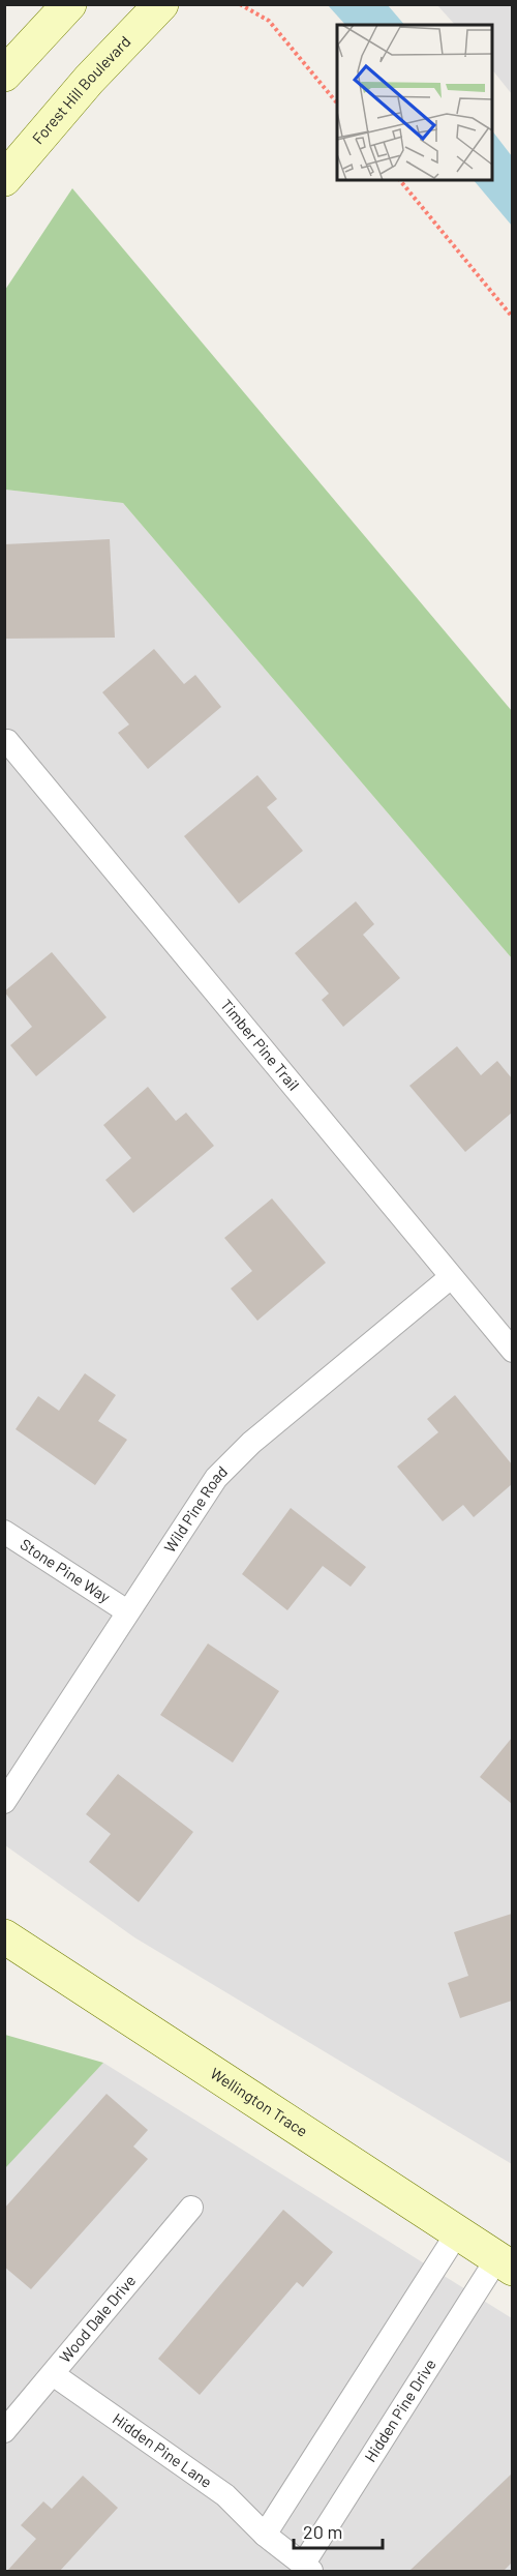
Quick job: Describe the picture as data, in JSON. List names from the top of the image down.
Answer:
{
  "streets": {
    "street": [
      "Forest Hill Boulevard",
      "Timber Pine Trail",
      "Wild Pine Road",
      "Stone Pine Way",
      "Wellington Trace",
      "Wood Dale Drive",
      "Hidden Pine Drive",
      "Hidden Pine Lane"
    ]
  },
  "crossings": [
    ["Timber Pine Trail", "Wild Pine Road"],
    ["Wild Pine Road", "Stone Pine Way"],
    ["Wellington Trace", "Hidden Pine Drive"],
    ["Wood Dale Drive", "Hidden Pine Lane"],
    ["Hidden Pine Drive", "Hidden Pine Lane"]
  ],
  "scale_bar": "20 m"
}
